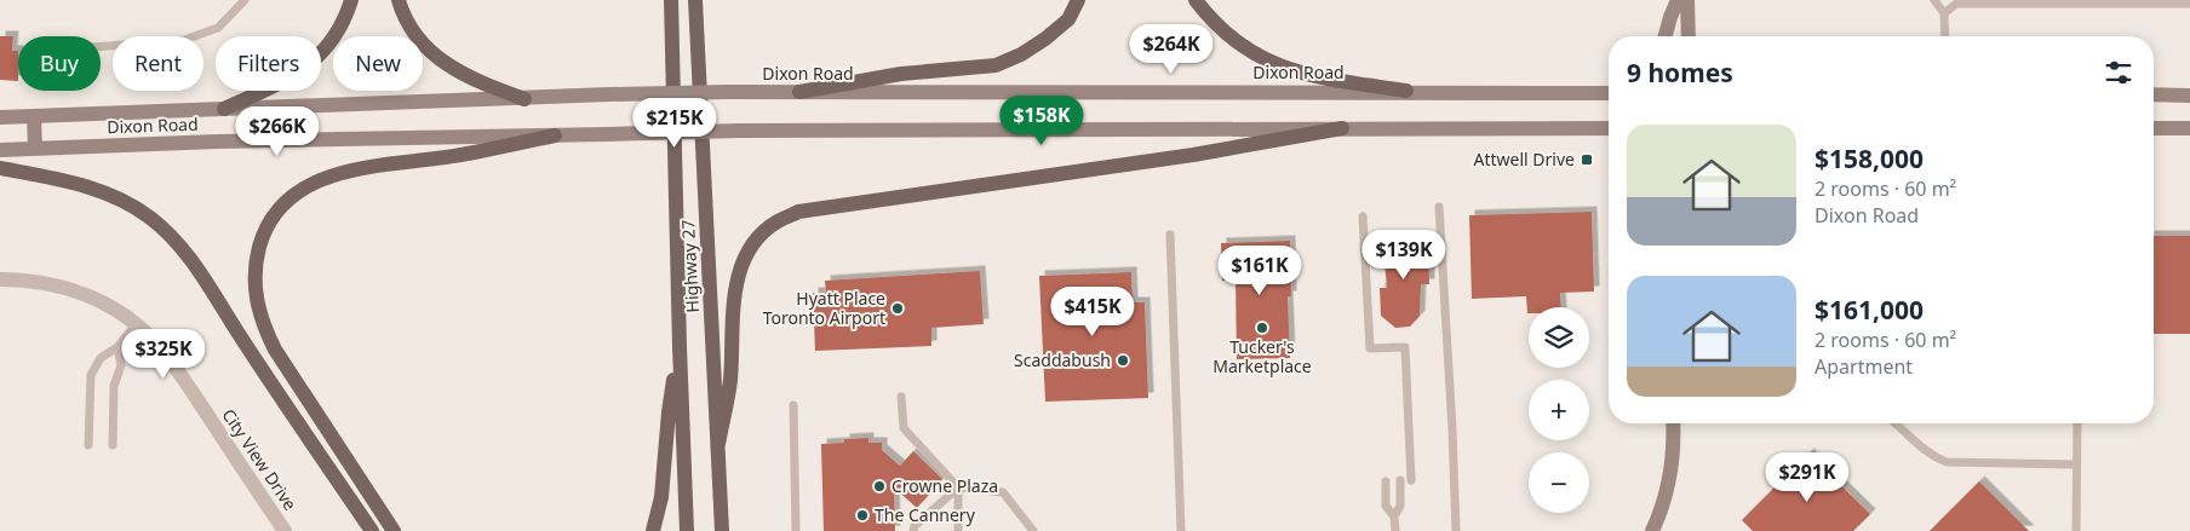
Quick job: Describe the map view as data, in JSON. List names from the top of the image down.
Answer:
{
  "streets": {
    "main road": ["Dixon Road", "Highway 27"],
    "street": ["City View Drive"]
  },
  "places": {
    "transit": ["Attwell Drive"],
    "other": [
      "Hyatt Place Toronto Airport",
      "Tucker's Marketplace",
      "Scaddabush",
      "Crowne Plaza",
      "The Cannery"
    ]
  },
  "page": {
    "price": [
      "$264K",
      "$158K",
      "$215K",
      "$266K",
      "$139K",
      "$161K",
      "$415K",
      "$325K",
      "$291K"
    ],
    "chip": [
      "Buy",
      "Rent",
      "Filters",
      "New"
    ],
    "heading": "9 homes",
    "list": [
      {
        "name": "$158,000",
        "note": "2 rooms · 60 m² · Dixon Road"
      },
      {
        "name": "$161,000",
        "note": "2 rooms · 60 m² · Apartment"
      }
    ],
    "map_buttons": ["+", "−"]
  }
}
